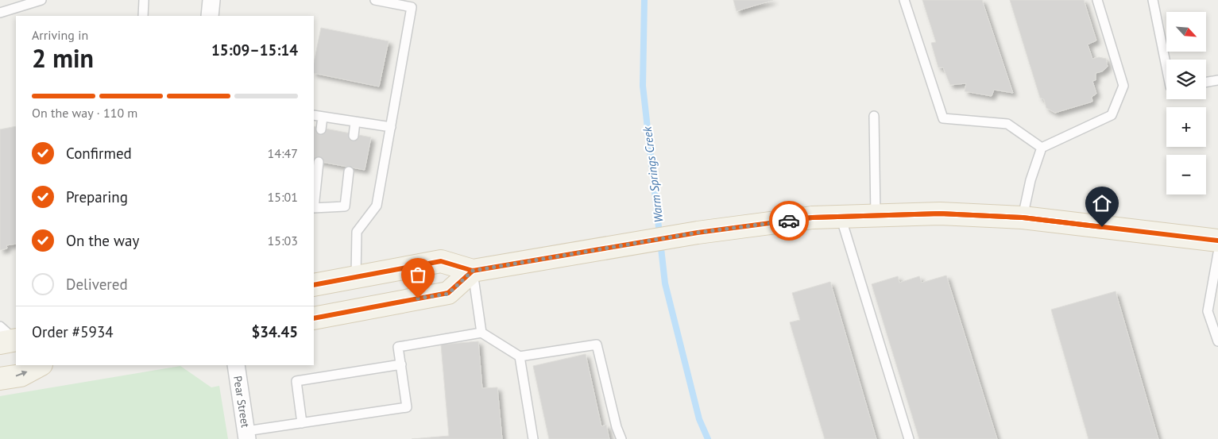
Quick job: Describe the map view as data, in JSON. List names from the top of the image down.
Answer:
{
  "streets": {
    "street": ["Pear Street"]
  },
  "water": ["Warm Springs Creek"],
  "north": "bottom right",
  "page": {
    "map_buttons": ["+", "−"],
    "heading": ["2 min", "Arriving in", "15:09–15:14"],
    "panel": ["Order #5934", "$34.45"],
    "bar": "On the way · 110 m",
    "list": [
      ["Confirmed", "14:47"],
      ["Preparing", "15:01"],
      ["On the way", "15:03"],
      "Delivered"
    ]
  }
}
